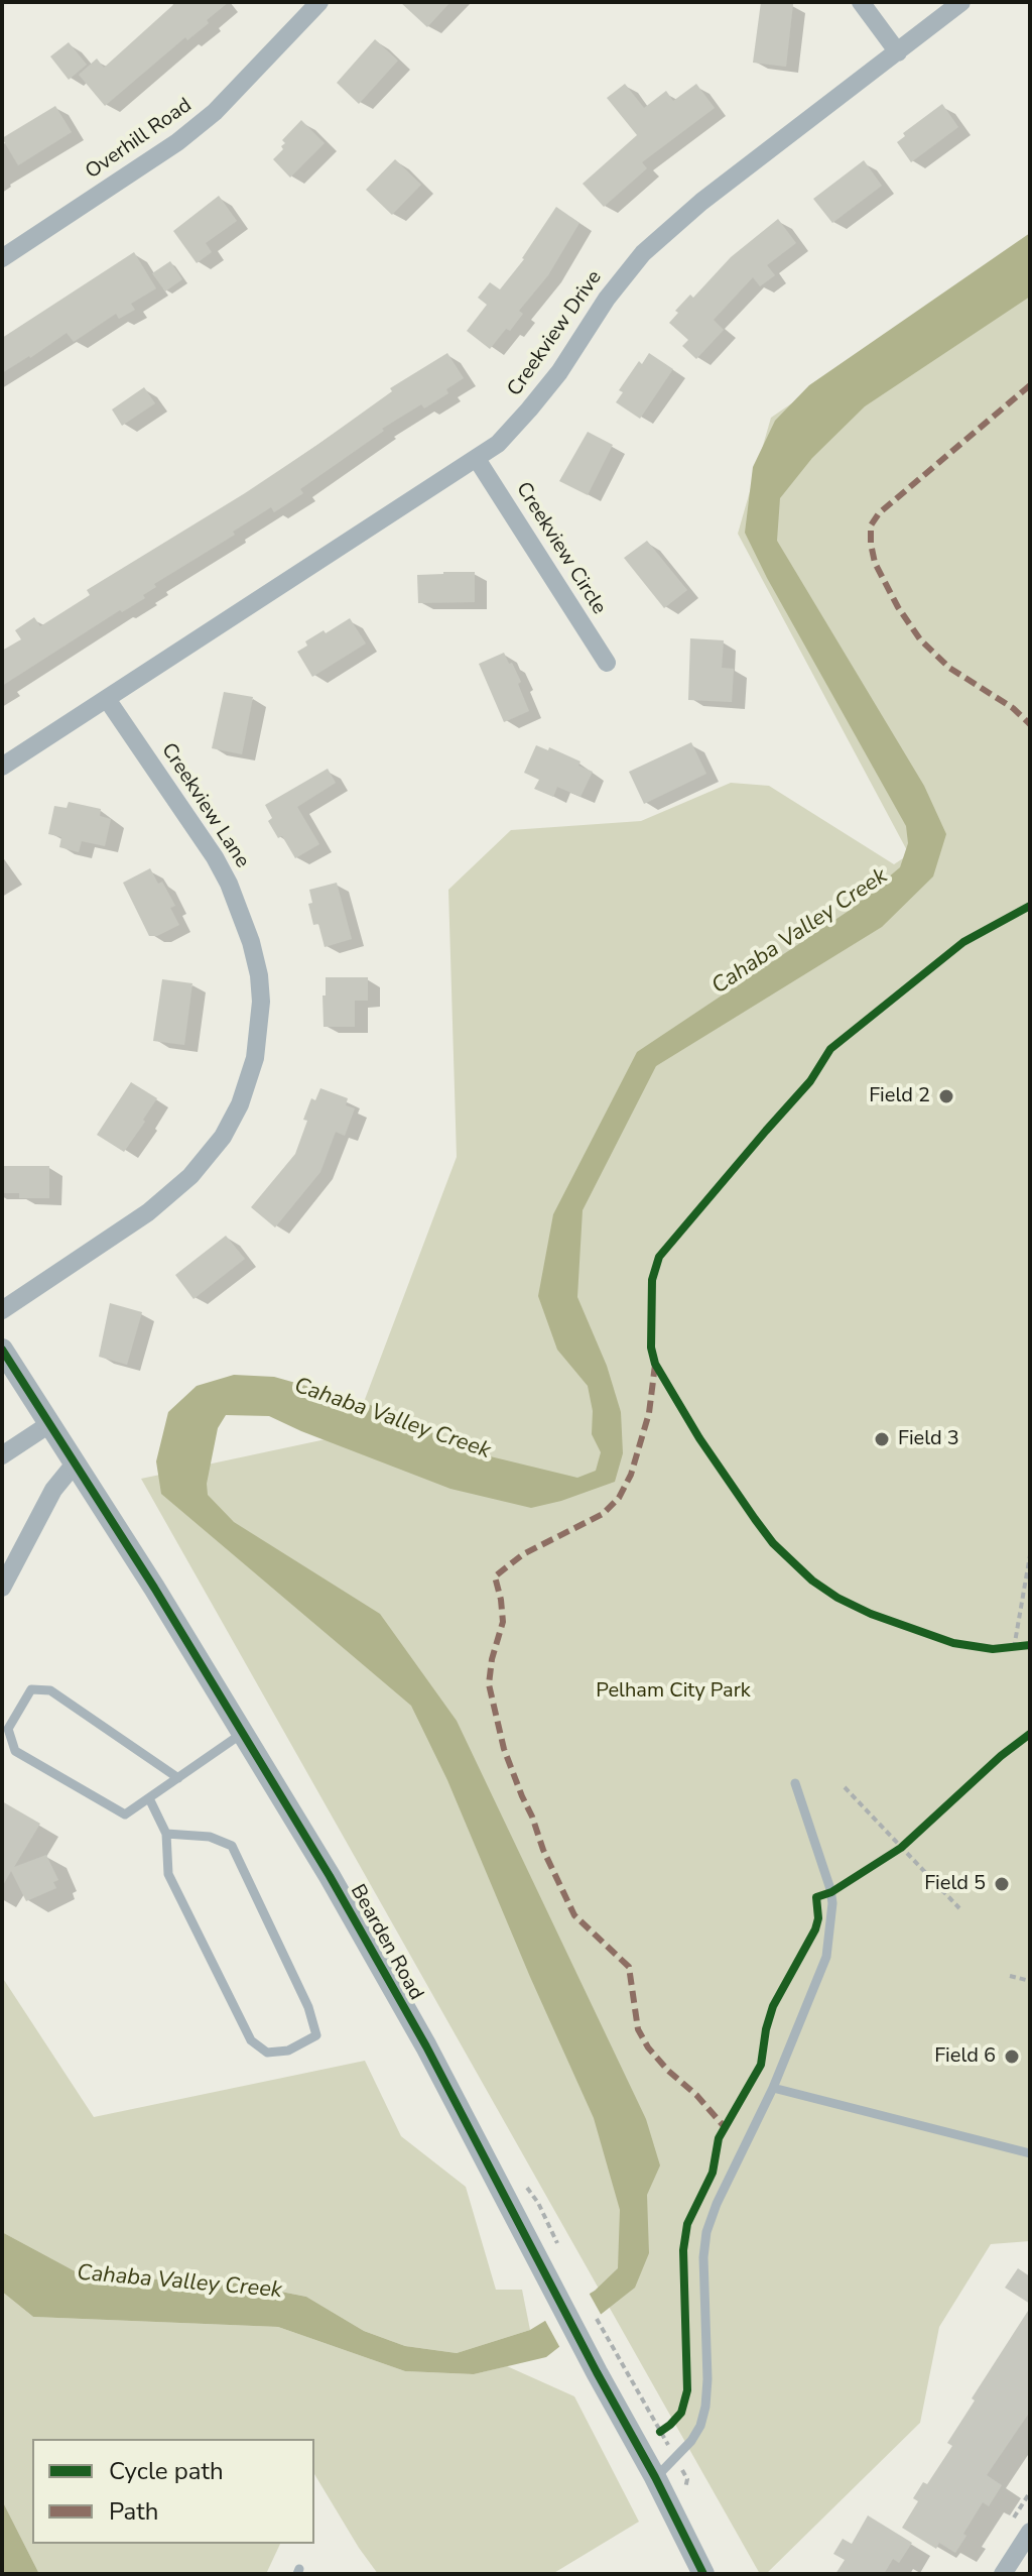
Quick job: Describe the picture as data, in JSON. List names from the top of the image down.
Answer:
{
  "streets": {
    "street": [
      "Overhill Road",
      "Creekview Drive",
      "Creekview Circle",
      "Creekview Lane",
      "Bearden Road"
    ]
  },
  "crossings": [
    ["Creekview Drive", "Creekview Circle"],
    ["Creekview Drive", "Creekview Lane"]
  ],
  "water": ["Cahaba Valley Creek"],
  "parks": ["Pelham City Park"],
  "places": [
    "Field 2",
    "Field 3",
    "Field 5",
    "Field 6"
  ],
  "legend": ["Cycle path", "Path"]
}
